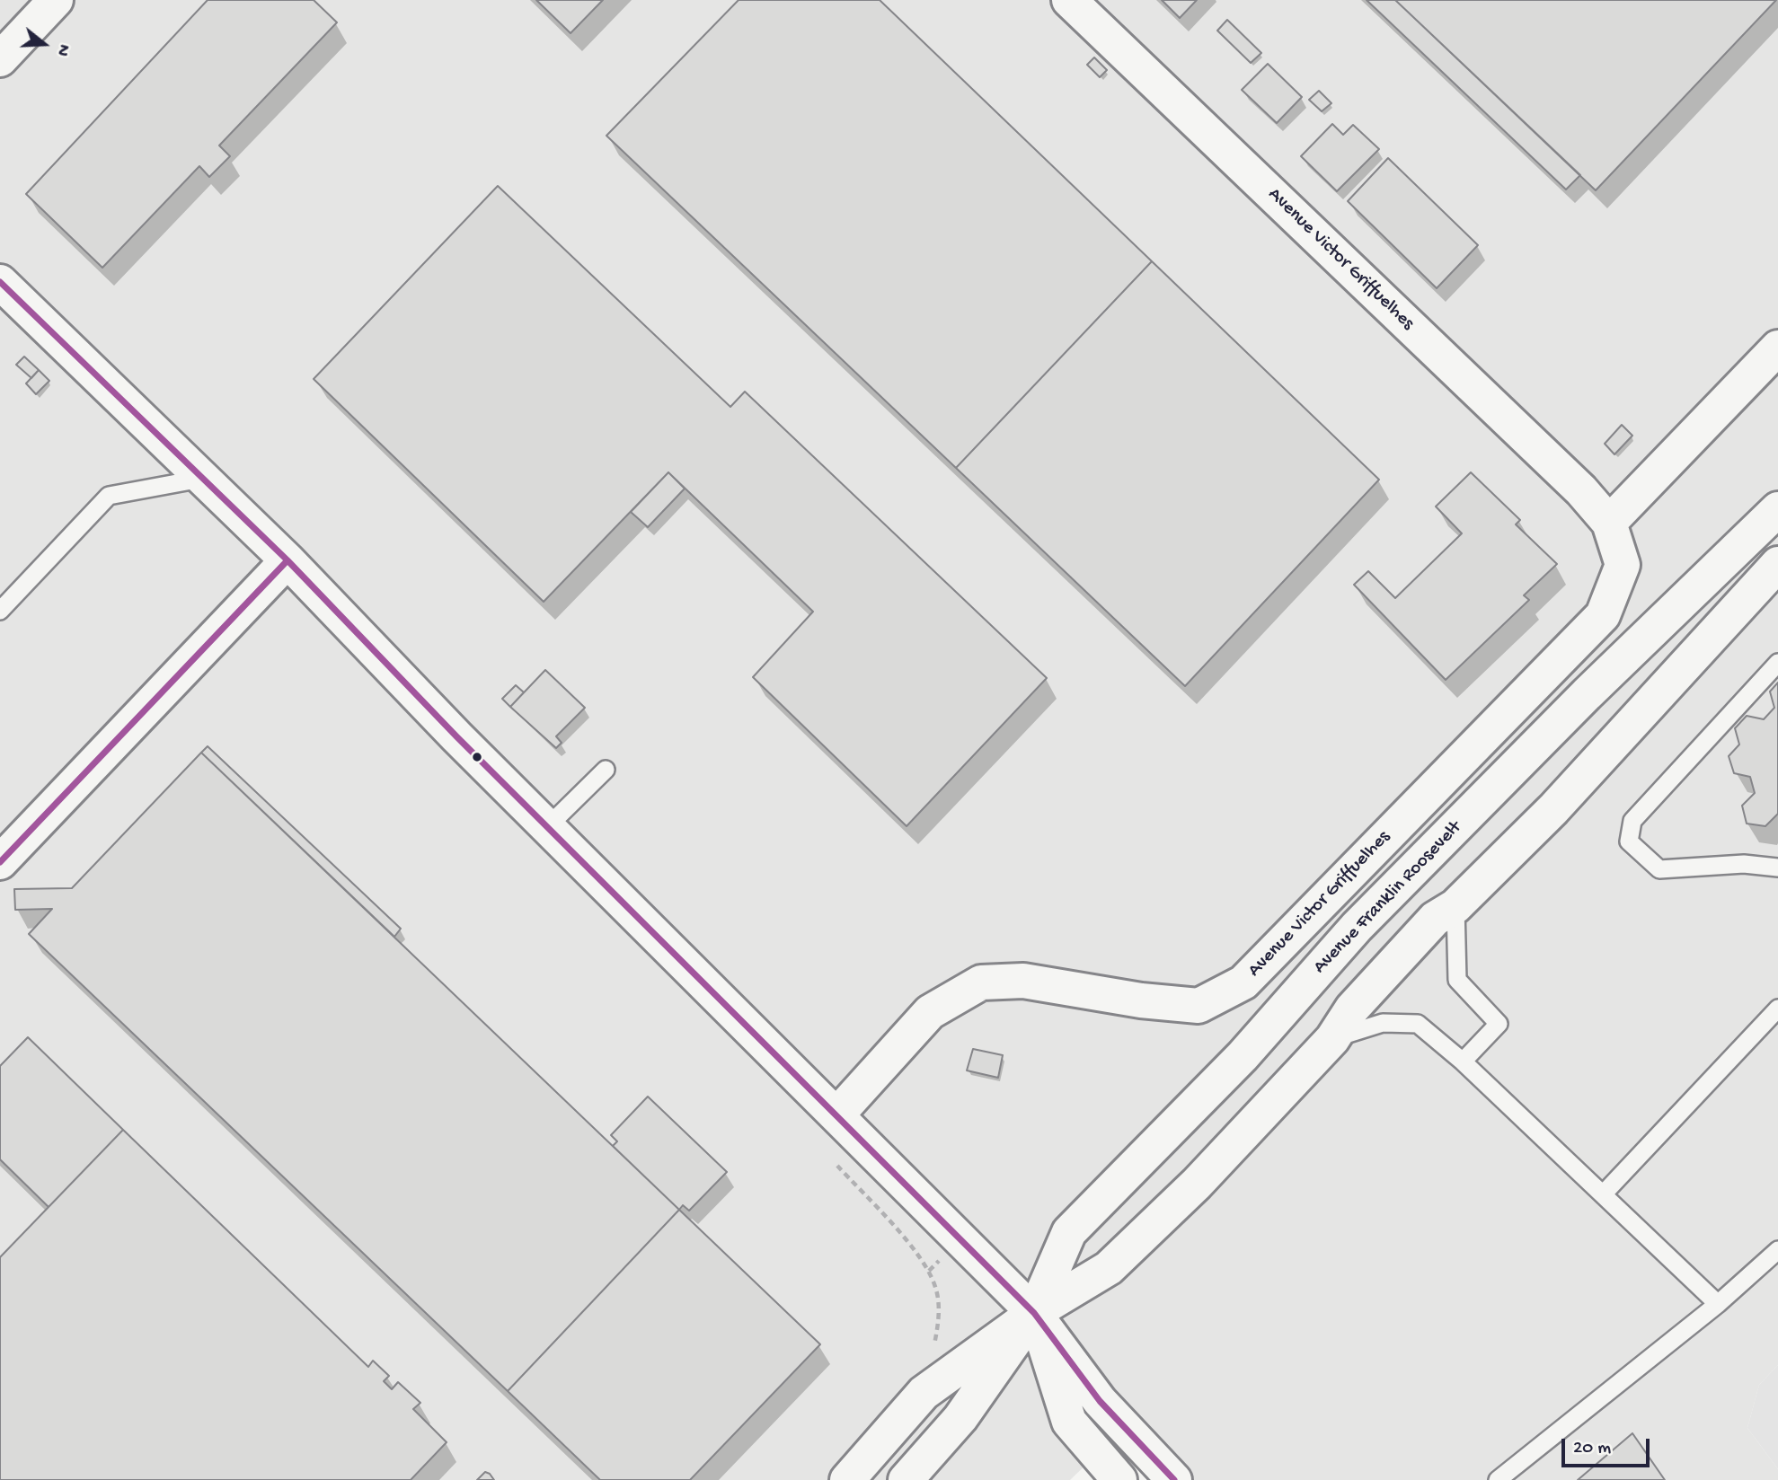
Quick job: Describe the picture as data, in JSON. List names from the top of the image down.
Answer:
{
  "streets": {
    "street": ["Avenue Victor Griffuelhes", "Avenue Franklin Roosevelt"]
  },
  "scale_bar": "20 m",
  "north": "right"
}
